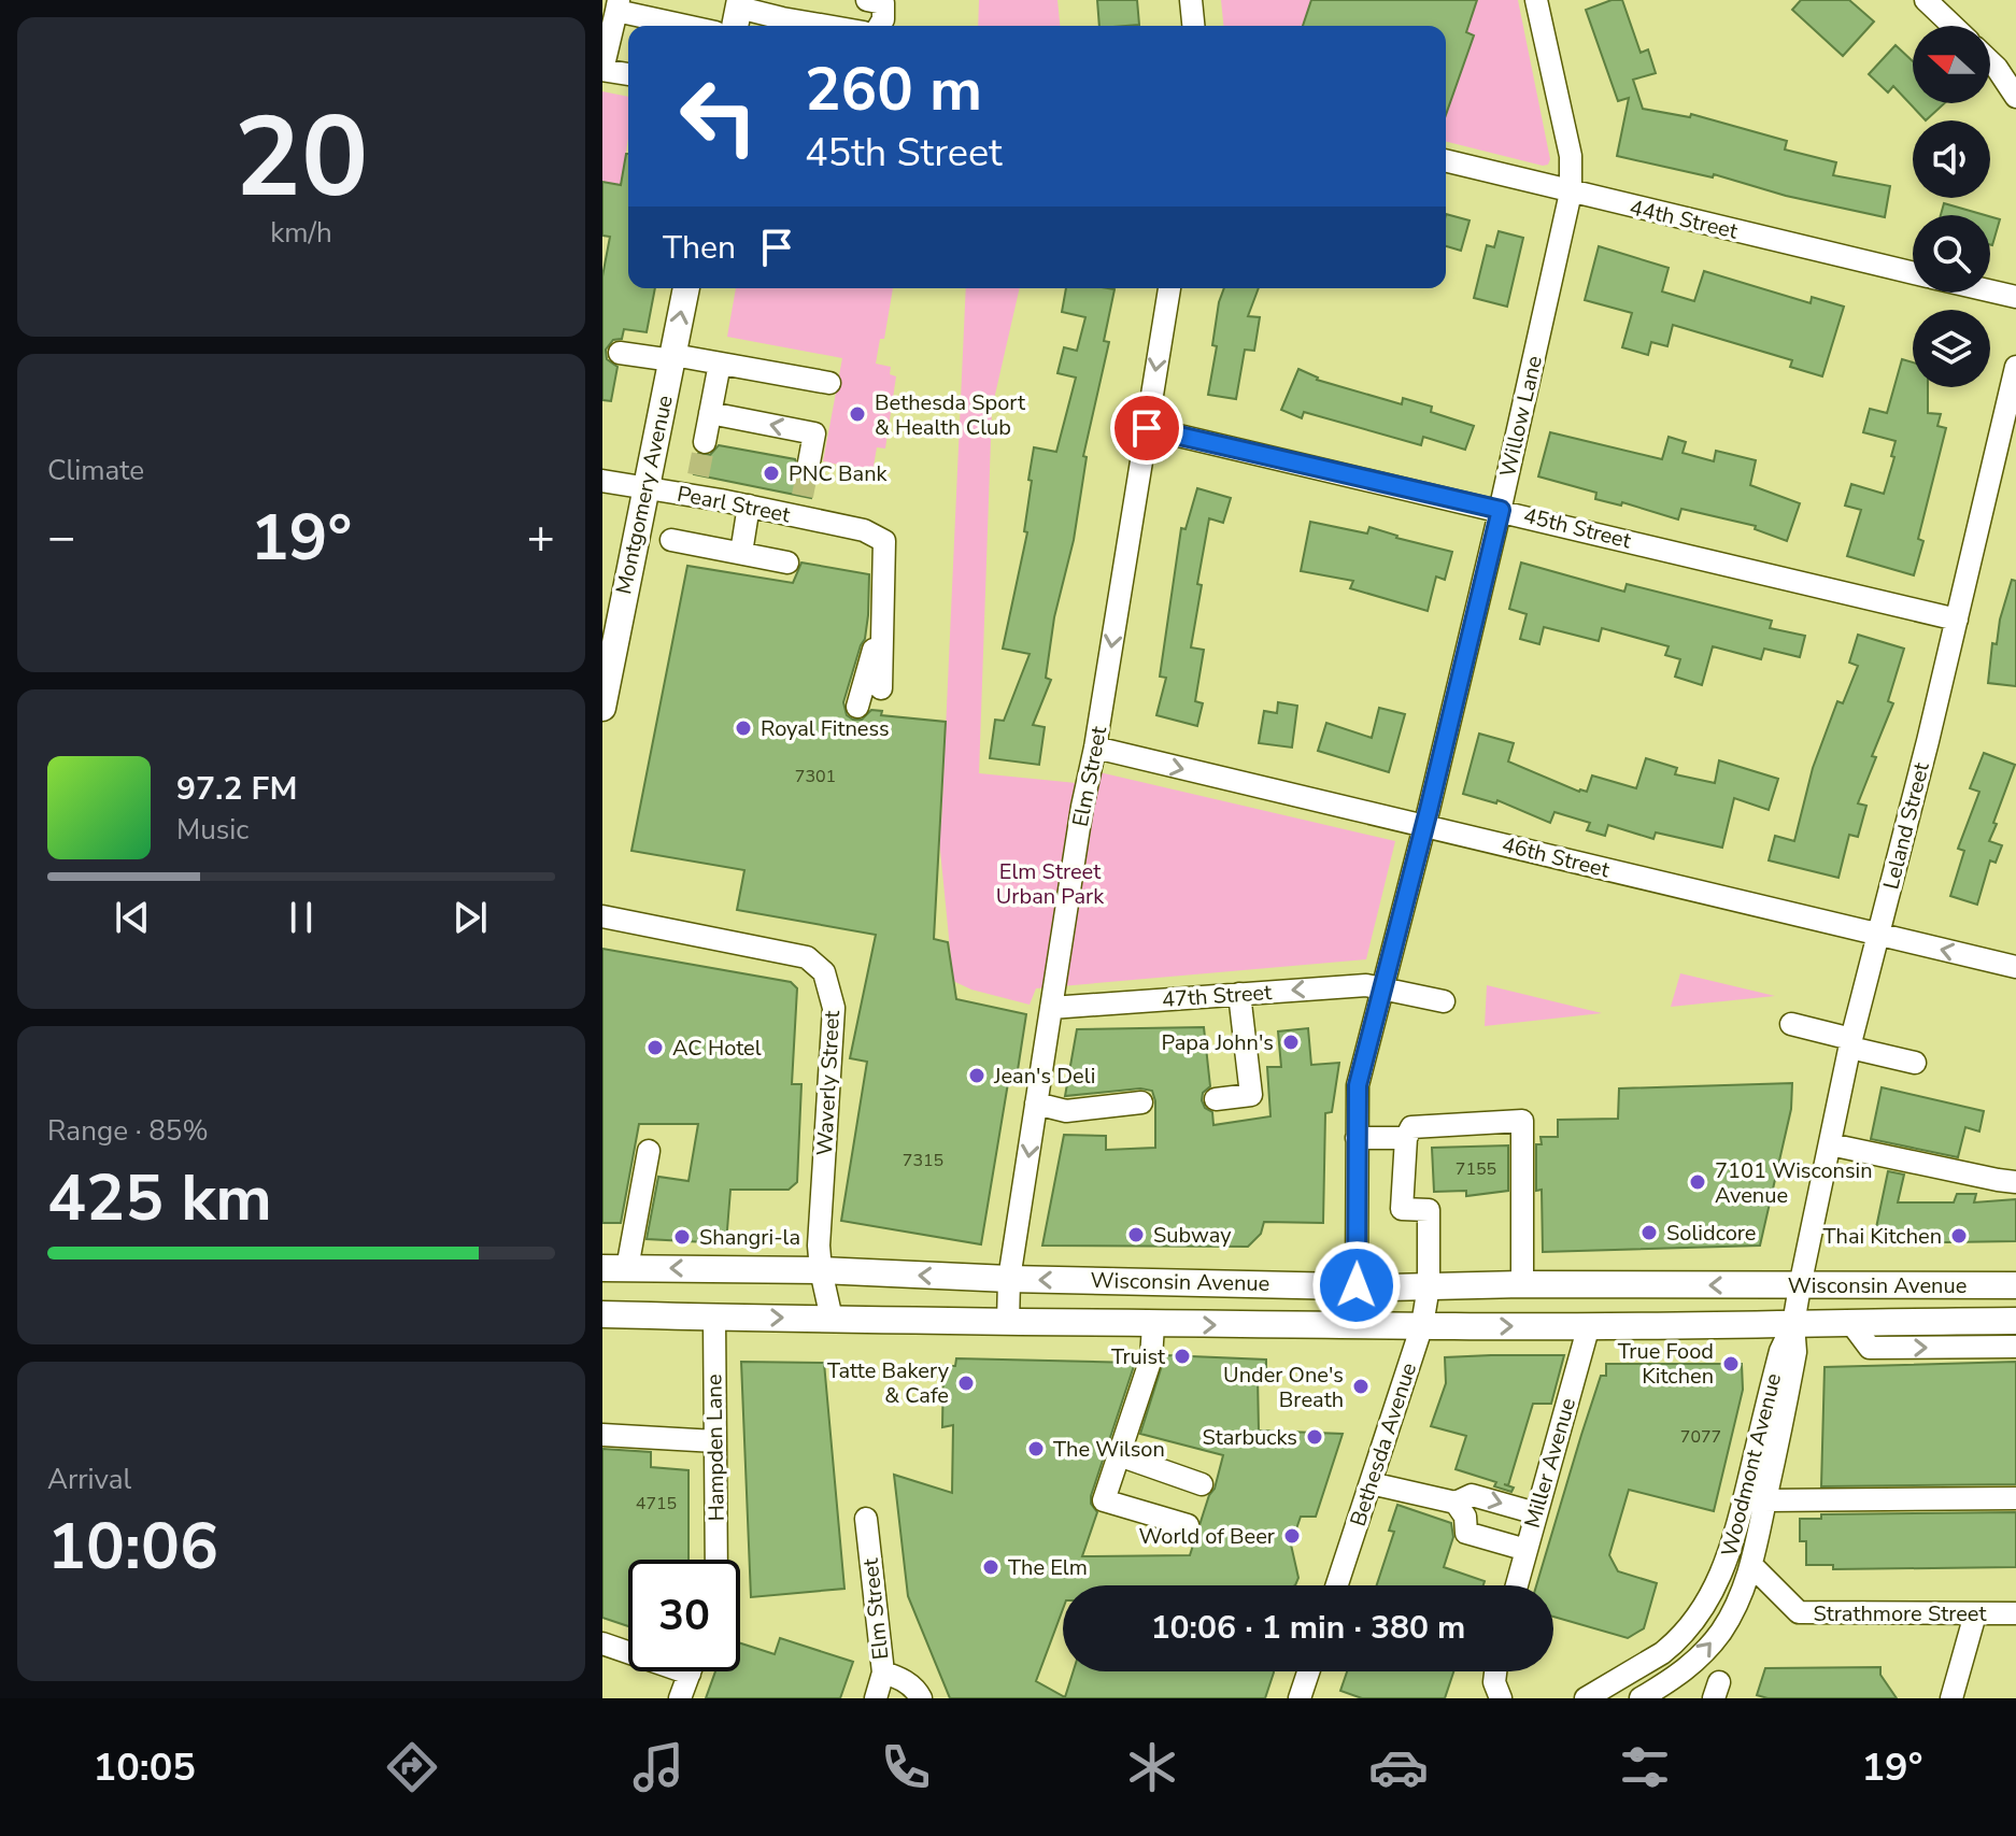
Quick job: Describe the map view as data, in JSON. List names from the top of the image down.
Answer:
{
  "streets": {
    "main road": ["Montgomery Avenue", "Wisconsin Avenue"],
    "street": [
      "44th Street",
      "Willow Lane",
      "Pearl Street",
      "45th Street",
      "Elm Street",
      "Leland Street",
      "46th Street",
      "47th Street",
      "Waverly Street",
      "Bethesda Avenue",
      "Hampden Lane",
      "Miller Avenue",
      "Woodmont Avenue",
      "Strathmore Street"
    ]
  },
  "crossings": [
    ["44th Street", "Willow Lane"],
    ["Willow Lane", "45th Street"],
    ["Willow Lane", "46th Street"],
    ["Willow Lane", "47th Street"],
    ["Willow Lane", "Wisconsin Avenue"],
    ["Montgomery Avenue", "Pearl Street"],
    ["45th Street", "Elm Street"],
    ["45th Street", "Leland Street"],
    ["Elm Street", "46th Street"],
    ["Elm Street", "47th Street"],
    ["Elm Street", "Wisconsin Avenue"],
    ["Leland Street", "46th Street"],
    ["Leland Street", "Wisconsin Avenue"],
    ["Leland Street", "Woodmont Avenue"],
    ["Waverly Street", "Wisconsin Avenue"],
    ["Wisconsin Avenue", "Bethesda Avenue"],
    ["Wisconsin Avenue", "Hampden Lane"],
    ["Wisconsin Avenue", "Miller Avenue"],
    ["Wisconsin Avenue", "Woodmont Avenue"],
    ["Woodmont Avenue", "Strathmore Street"]
  ],
  "one_way": ["Elm Street", "47th Street"],
  "parks": ["Elm Street Urban Park"],
  "places": [
    "Bethesda Sport & Health Club",
    "PNC Bank",
    "Royal Fitness",
    "Papa John's",
    "AC Hotel",
    "Jean's Deli",
    "7101 Wisconsin Avenue",
    "Solidcore",
    "Subway",
    "Thai Kitchen",
    "Shangri-la",
    "Truist",
    "True Food Kitchen",
    "Tatte Bakery & Cafe",
    "Under One's Breath",
    "Starbucks",
    "The Wilson",
    "World of Beer",
    "The Elm"
  ],
  "house_numbers": [
    "7301",
    "7315",
    "7155",
    "7077",
    "4715"
  ],
  "north": "left",
  "page": {
    "tile": [
      ["20", "km/h"],
      "Climate",
      ["Range · 85%", "425 km"],
      ["Arrival", "10:06"]
    ],
    "turn": ["260 m", "45th Street"],
    "then": "Then",
    "heat": ["−", "19°", "+"],
    "song": ["97.2 FM", "Music"],
    "limit": "30",
    "trip": "10:06 · 1 min · 380 m",
    "tabs": ["10:05", "19°"]
  }
}
